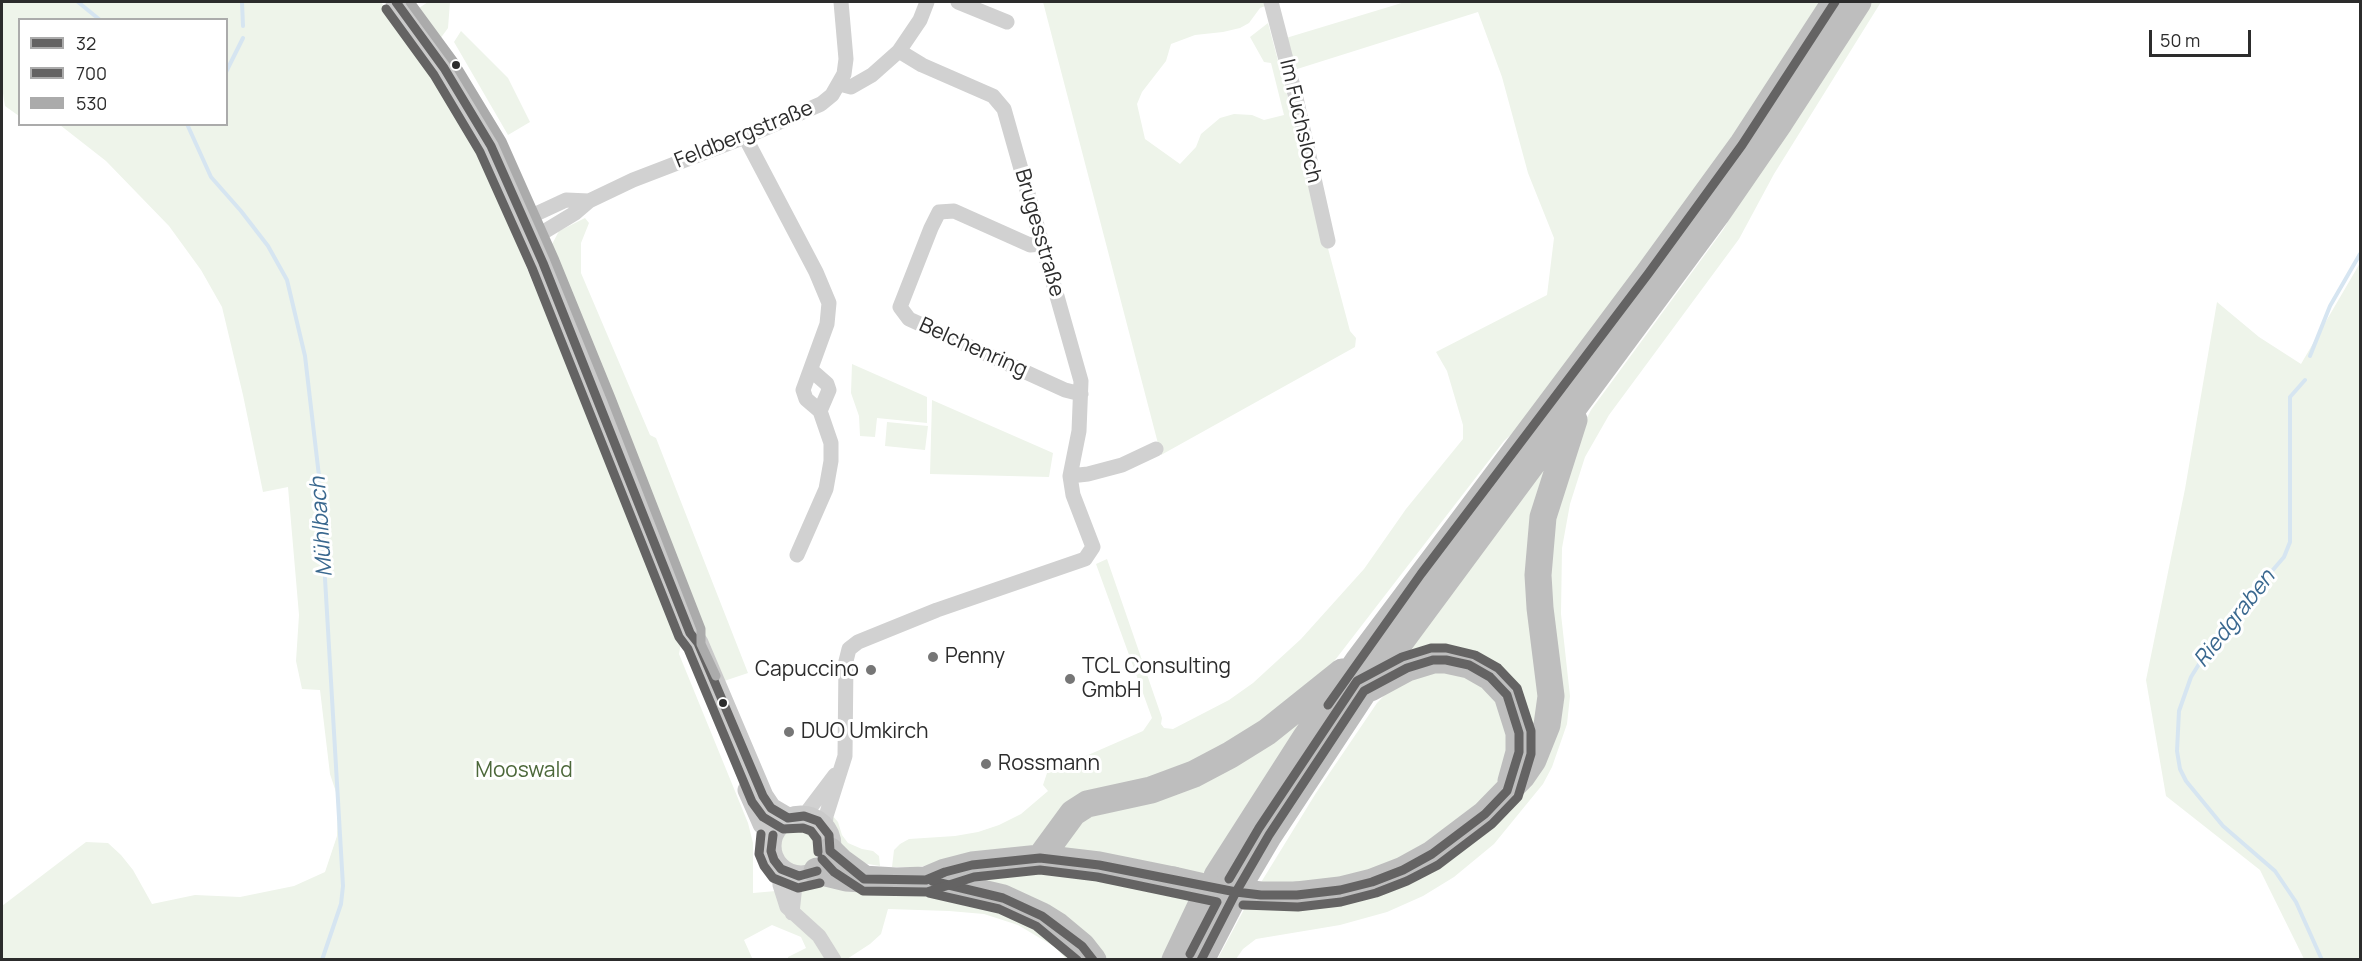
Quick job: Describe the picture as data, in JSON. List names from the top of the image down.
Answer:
{
  "streets": {
    "street": [
      "Im Fuchsloch",
      "Feldbergstraße",
      "Brugesstraße",
      "Belchenring"
    ]
  },
  "crossings": [
    ["Brugesstraße", "Belchenring"]
  ],
  "water": ["Mühlbach", "Riedgraben"],
  "parks": ["Mooswald"],
  "places": [
    "Penny",
    "Capuccino",
    "TCL Consulting GmbH",
    "DUO Umkirch",
    "Rossmann"
  ],
  "lines": ["transit line 32", "transit line 530", "transit line 700"],
  "legend": ["32", "700", "530"],
  "scale_bar": "50 m"
}
